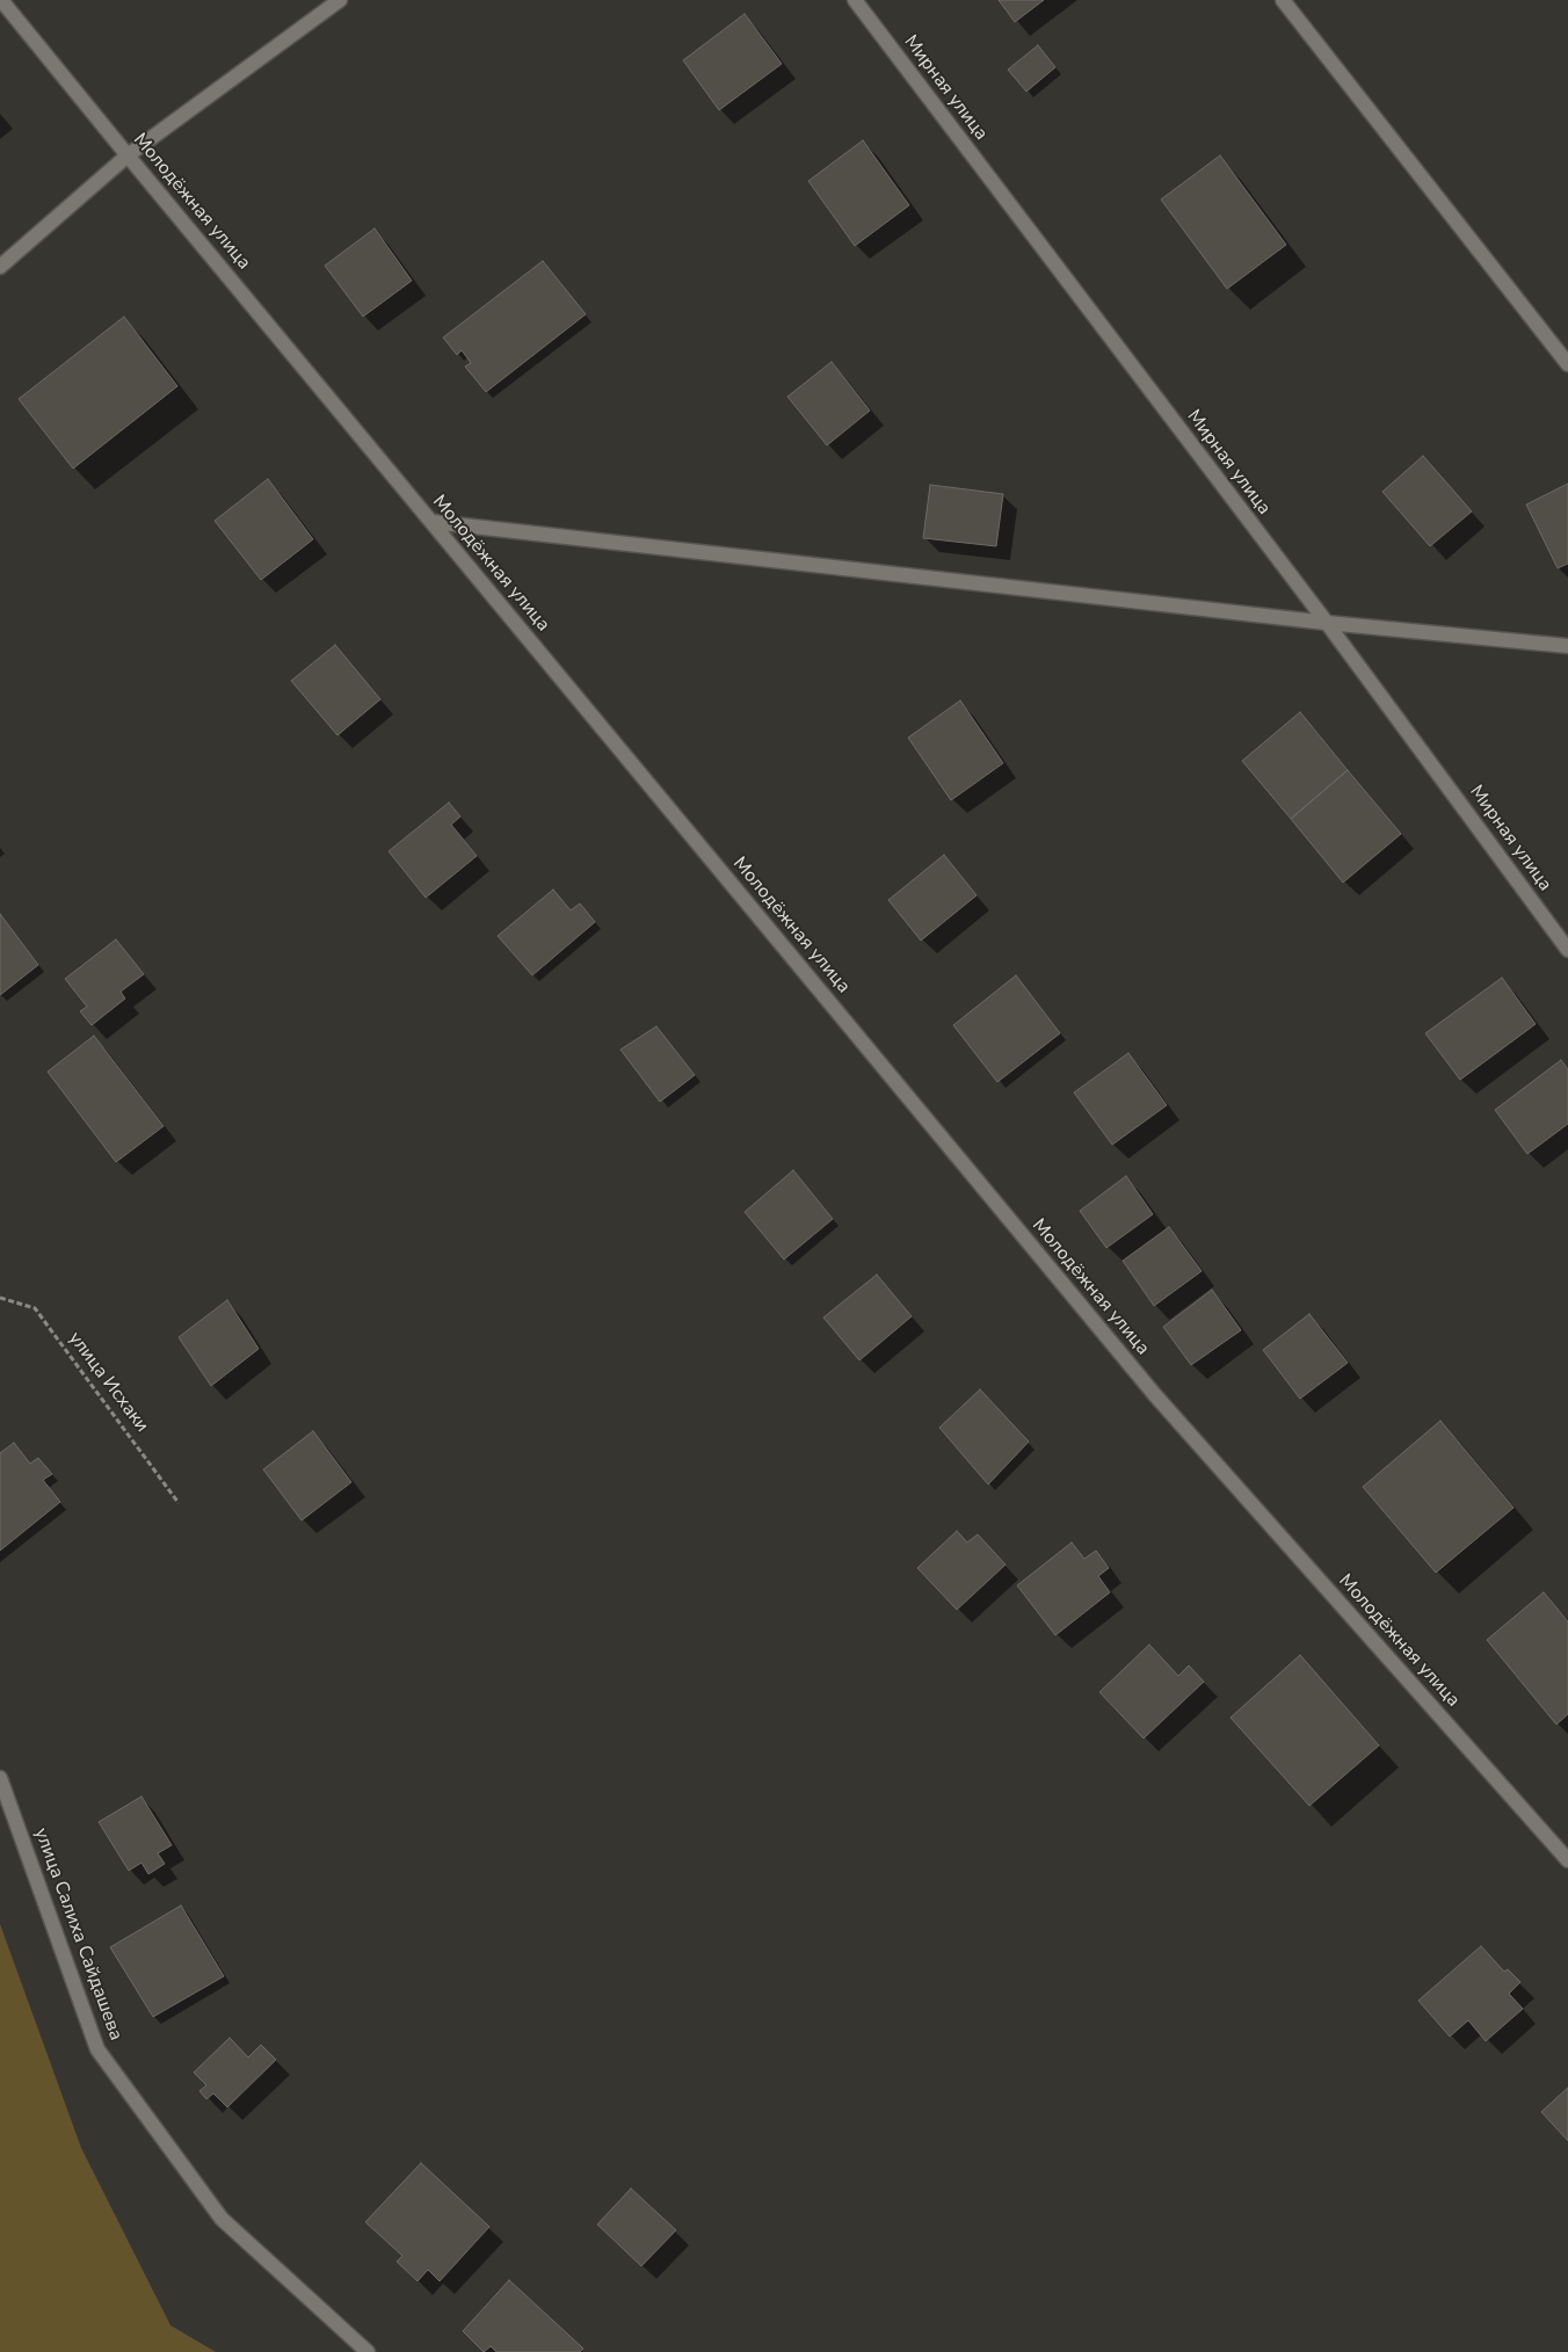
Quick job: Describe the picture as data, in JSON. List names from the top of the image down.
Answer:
{
  "streets": {
    "street": ["Мирная улица", "Молодёжная улица", "улица Салиха Сайдашева"],
    "path": ["улица Исхаки"]
  }
}
